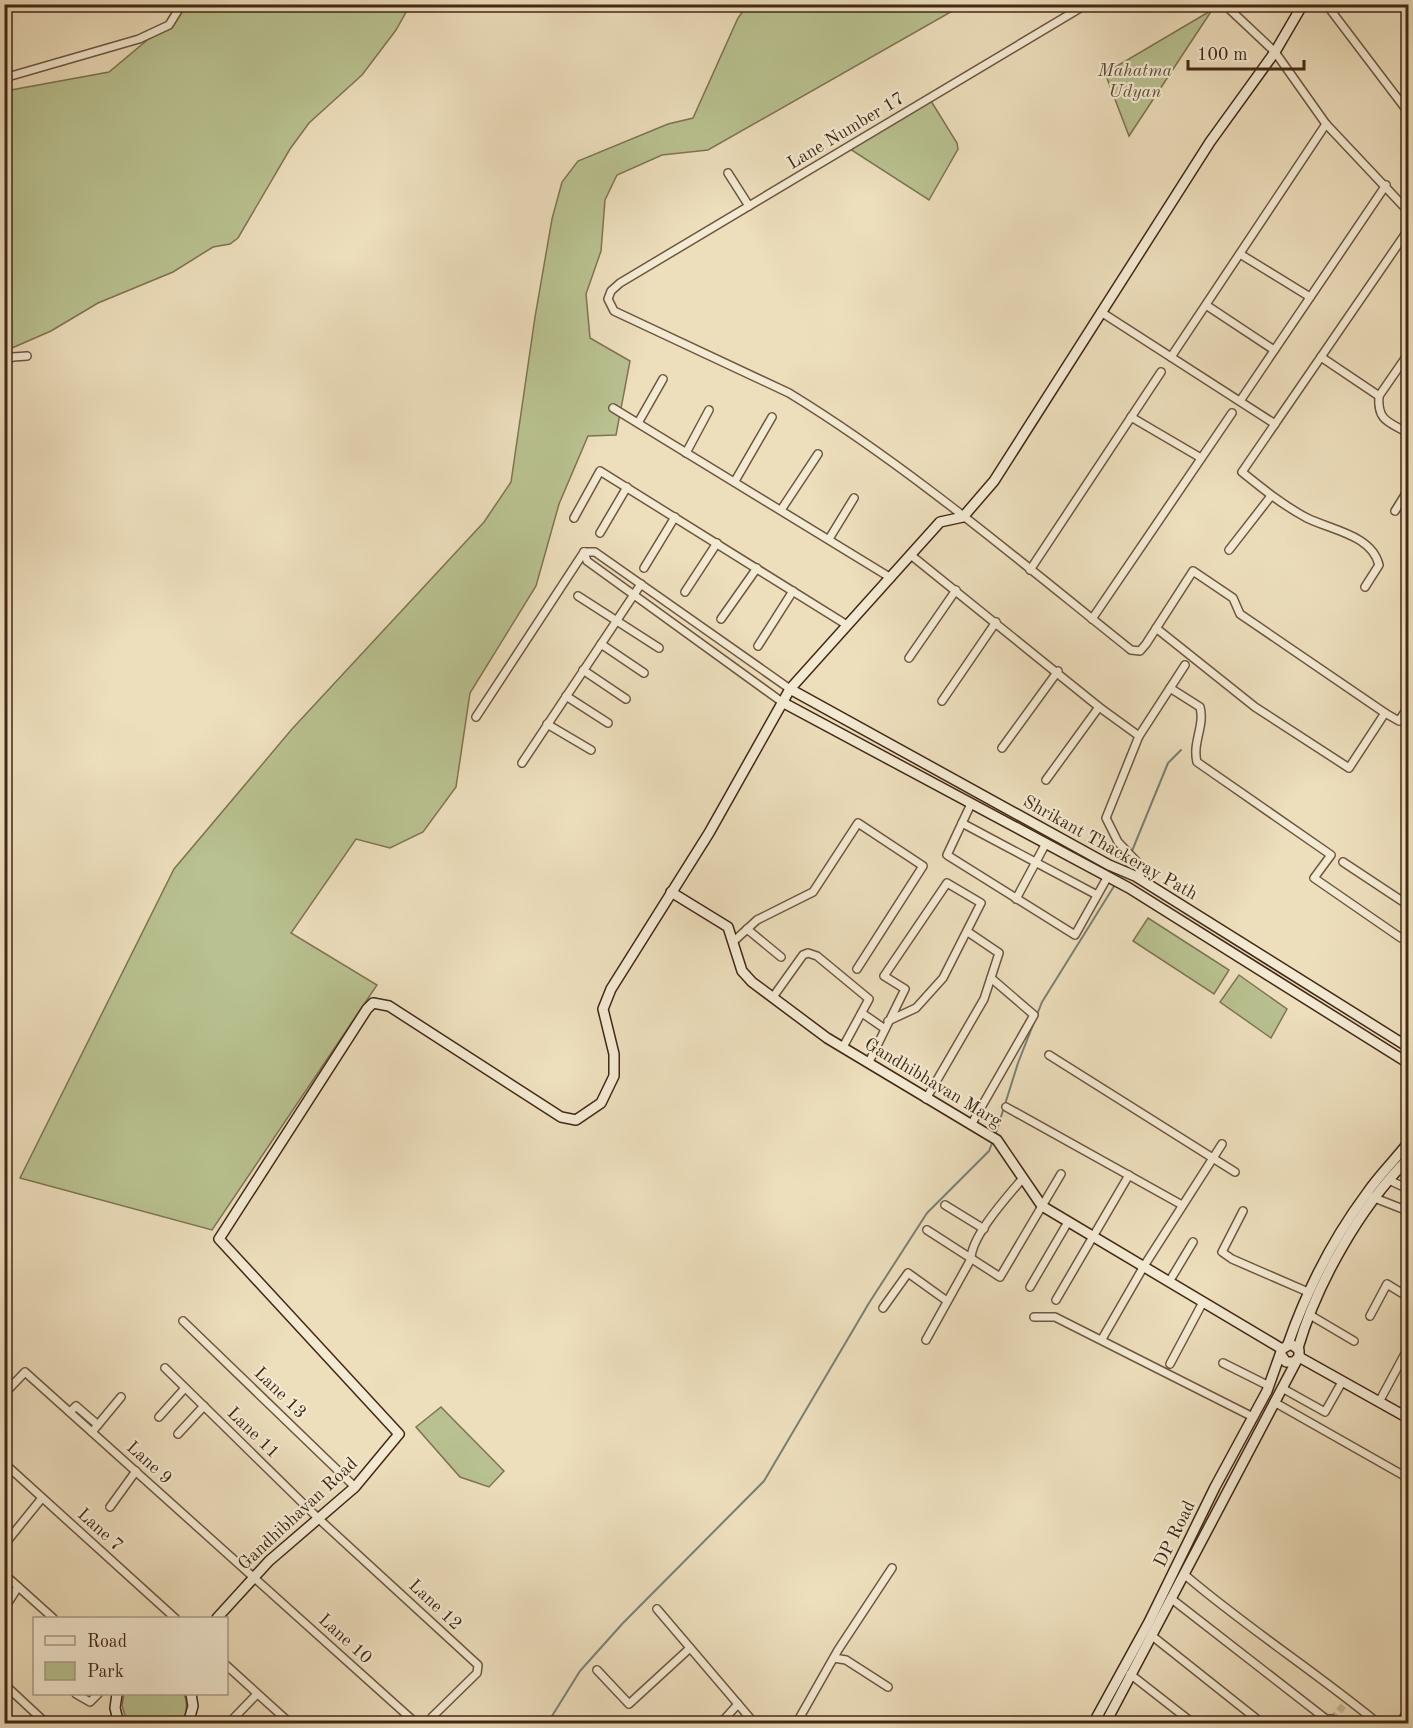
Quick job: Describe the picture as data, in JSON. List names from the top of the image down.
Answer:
{
  "streets": {
    "street": [
      "Lane Number 17",
      "Shrikant Thackeray Path",
      "Gandhibhavan Marg",
      "Lane 13",
      "Lane 11",
      "Lane 9",
      "Gandhibhavan Road",
      "Lane 7",
      "DP Road",
      "Lane 12",
      "Lane 10"
    ]
  },
  "crossings": [
    ["Gandhibhavan Marg", "Gandhibhavan Road"],
    ["Gandhibhavan Marg", "DP Road"],
    ["Lane 13", "Gandhibhavan Road"],
    ["Lane 11", "Gandhibhavan Road"],
    ["Lane 11", "Lane 12"],
    ["Lane 9", "Gandhibhavan Road"],
    ["Lane 9", "Lane 10"],
    ["Gandhibhavan Road", "Lane 12"],
    ["Gandhibhavan Road", "Lane 10"]
  ],
  "parks": ["Mahatma Udyan"],
  "legend": ["Road", "Park"],
  "scale_bar": "100 m"
}
